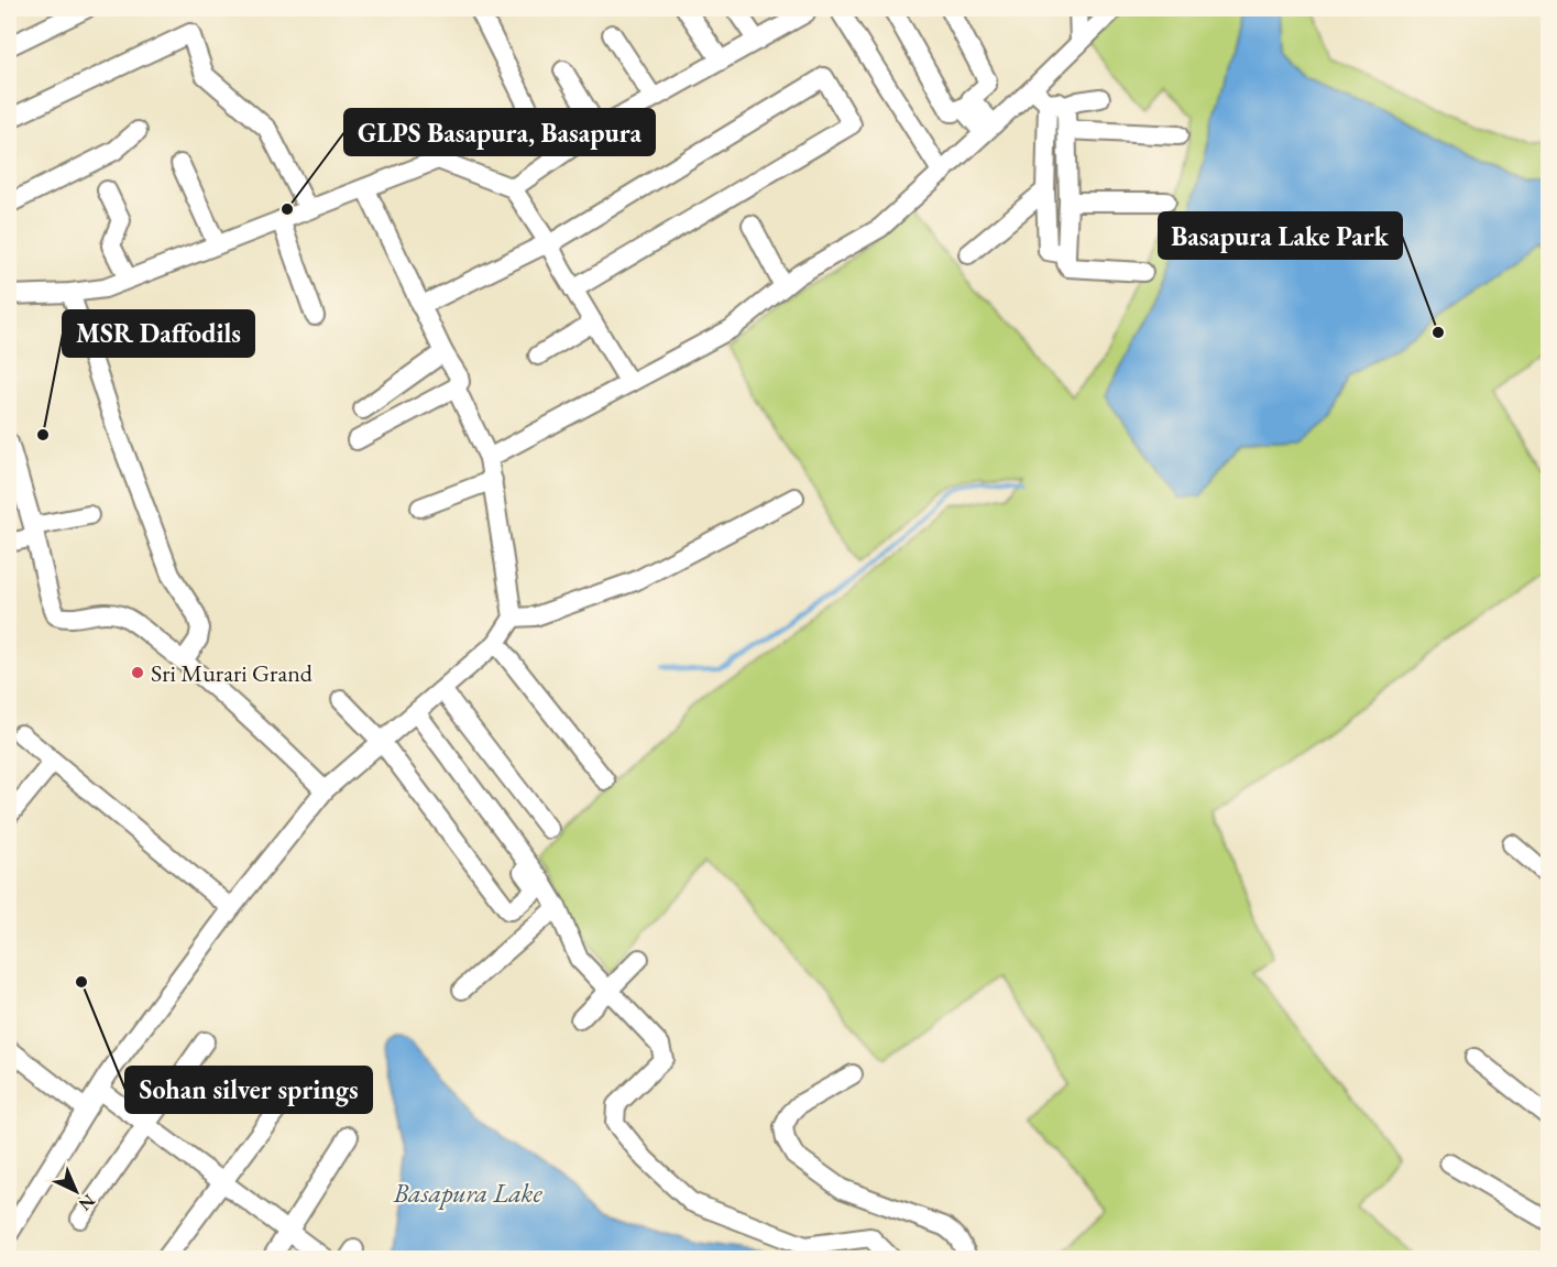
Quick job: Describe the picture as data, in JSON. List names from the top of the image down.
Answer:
{
  "water": ["Basapura Lake"],
  "places": [
    "GLPS Basapura, Basapura",
    "Basapura Lake Park",
    "MSR Daffodils",
    "Sri Murari Grand",
    "Sohan silver springs"
  ],
  "north": "bottom right"
}
